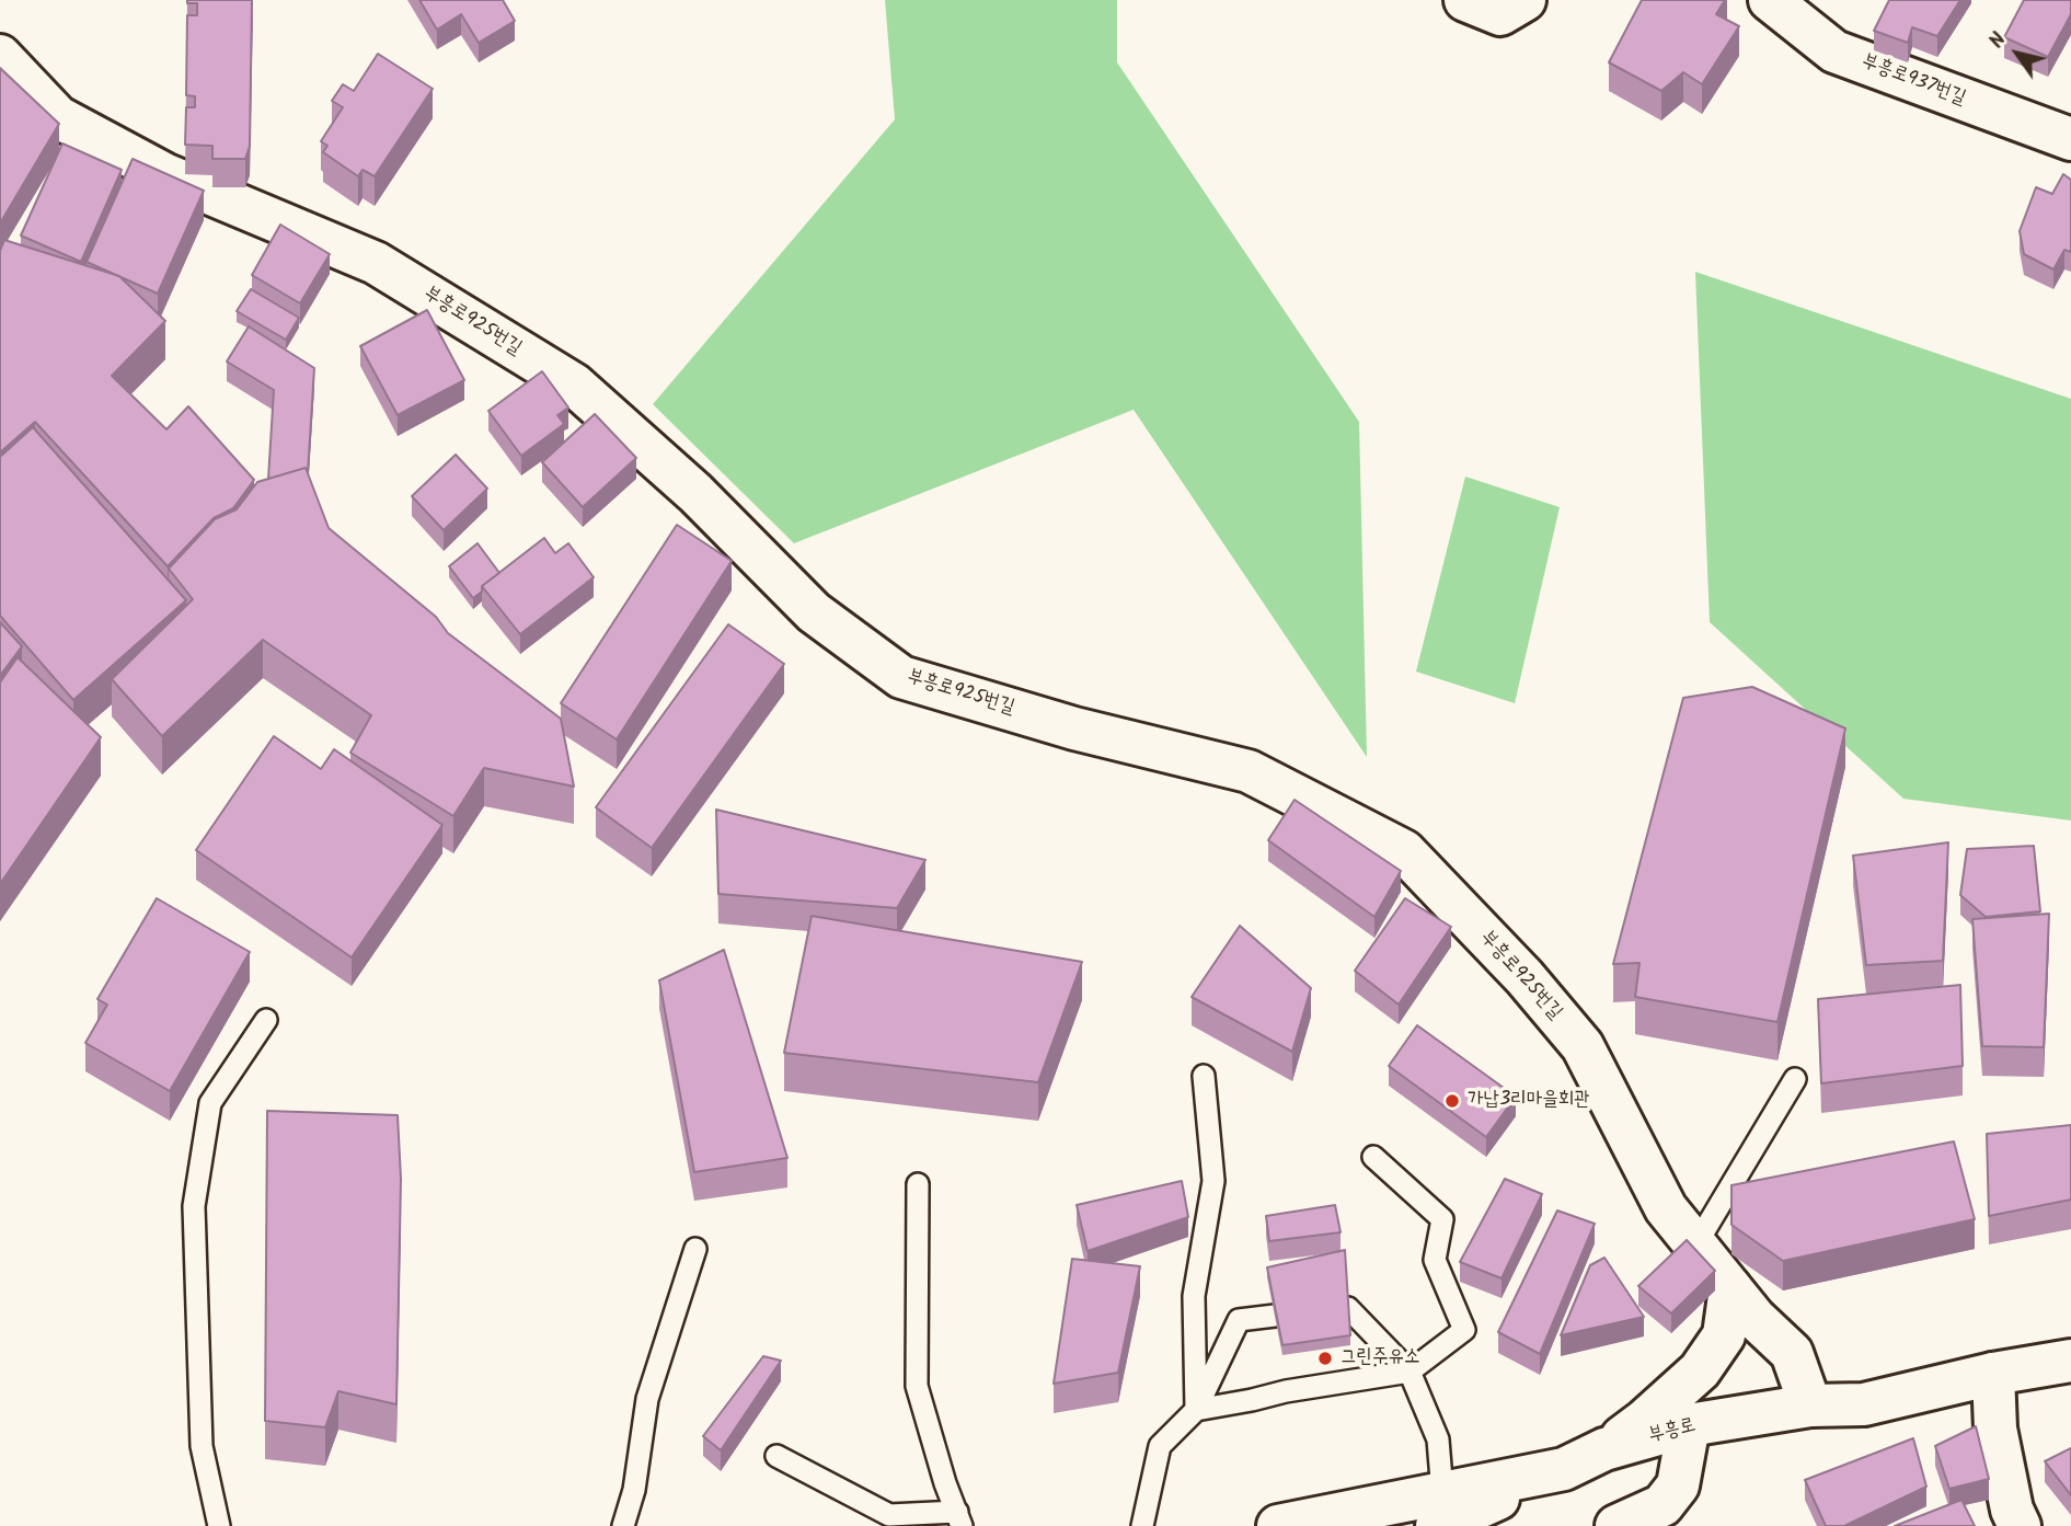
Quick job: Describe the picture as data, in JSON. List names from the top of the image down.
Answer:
{
  "streets": {
    "street": ["부흥로937번길", "부흥로925번길", "부흥로"]
  },
  "crossings": [
    ["부흥로925번길", "부흥로"]
  ],
  "places": ["가납3리마을회관", "그린주유소"],
  "north": "top left"
}
